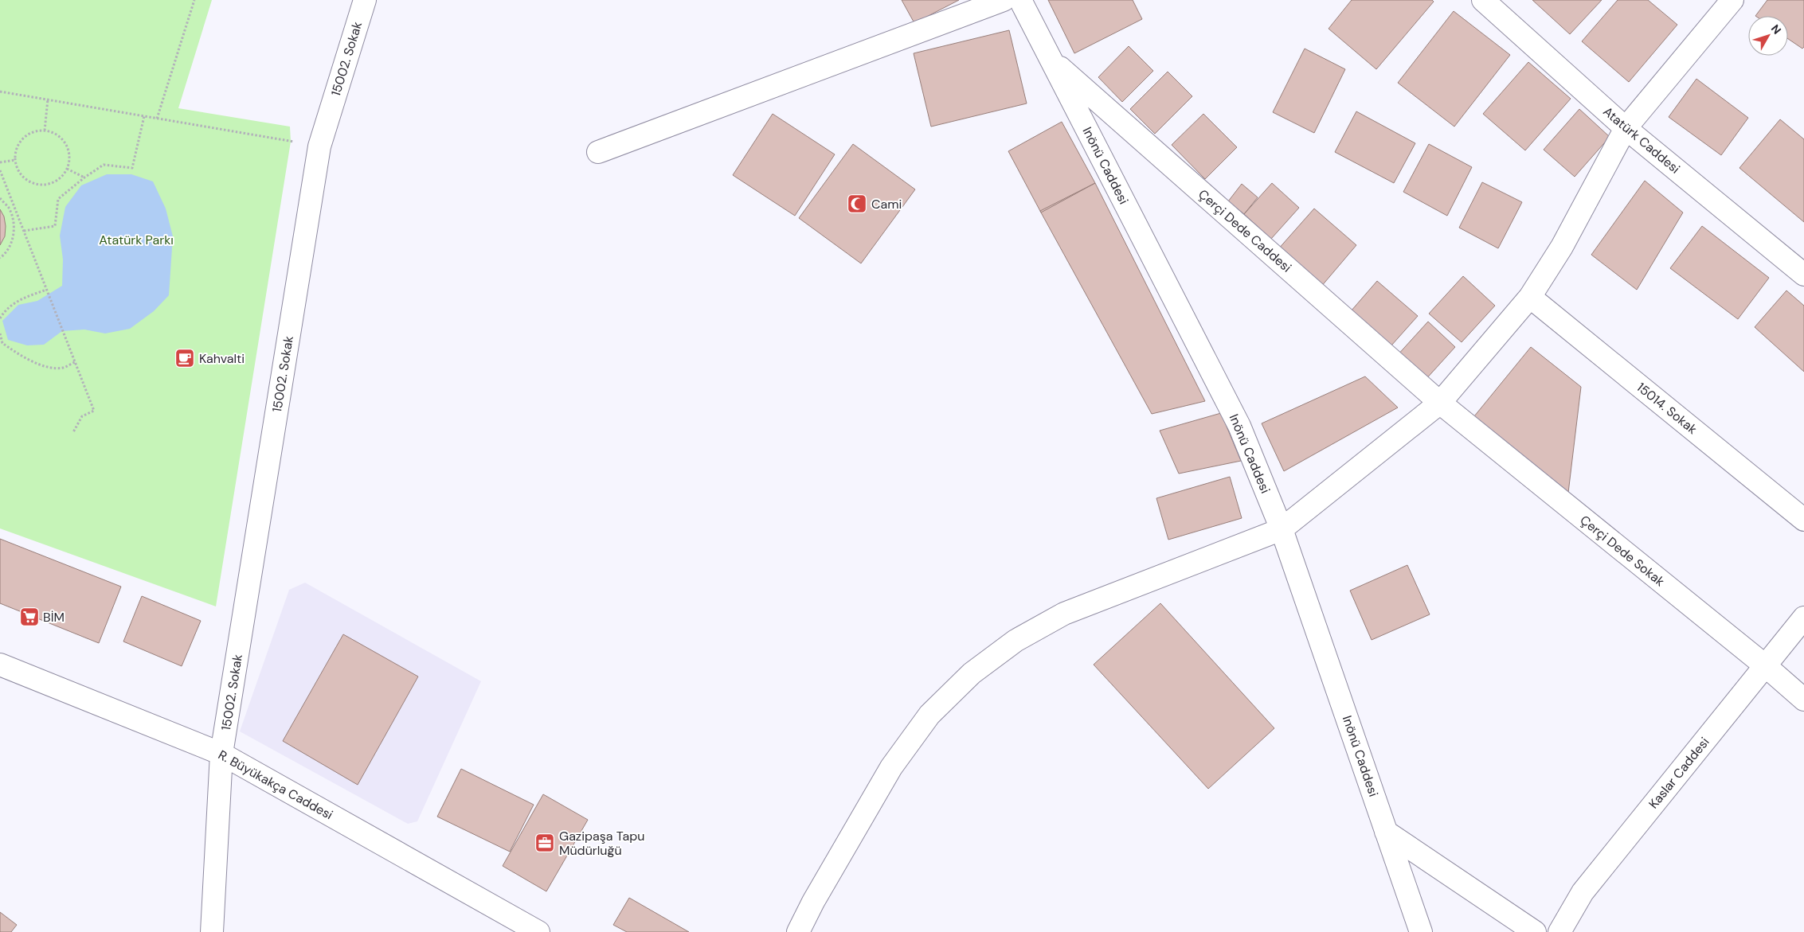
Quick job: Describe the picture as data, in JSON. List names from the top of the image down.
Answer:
{
  "streets": {
    "street": [
      "15002. Sokak",
      "Atatürk Caddesi",
      "Inönü Caddesi",
      "Çerçi Dede Caddesi",
      "15014. Sokak",
      "Çerçi Dede Sokak",
      "Kaslar Caddesi",
      "R. Büyükakça Caddesi"
    ]
  },
  "crossings": [
    ["15002. Sokak", "R. Büyükakça Caddesi"],
    ["Inönü Caddesi", "Çerçi Dede Caddesi"],
    ["Çerçi Dede Caddesi", "Çerçi Dede Sokak"],
    ["Çerçi Dede Sokak", "Kaslar Caddesi"]
  ],
  "parks": ["Atatürk Parkı"],
  "places": {
    "mosque": ["Cami"],
    "cafe": ["Kahvalti"],
    "supermarket": ["BİM"],
    "office": ["Gazipaşa Tapu Müdürluğü"]
  },
  "north": "top right"
}
